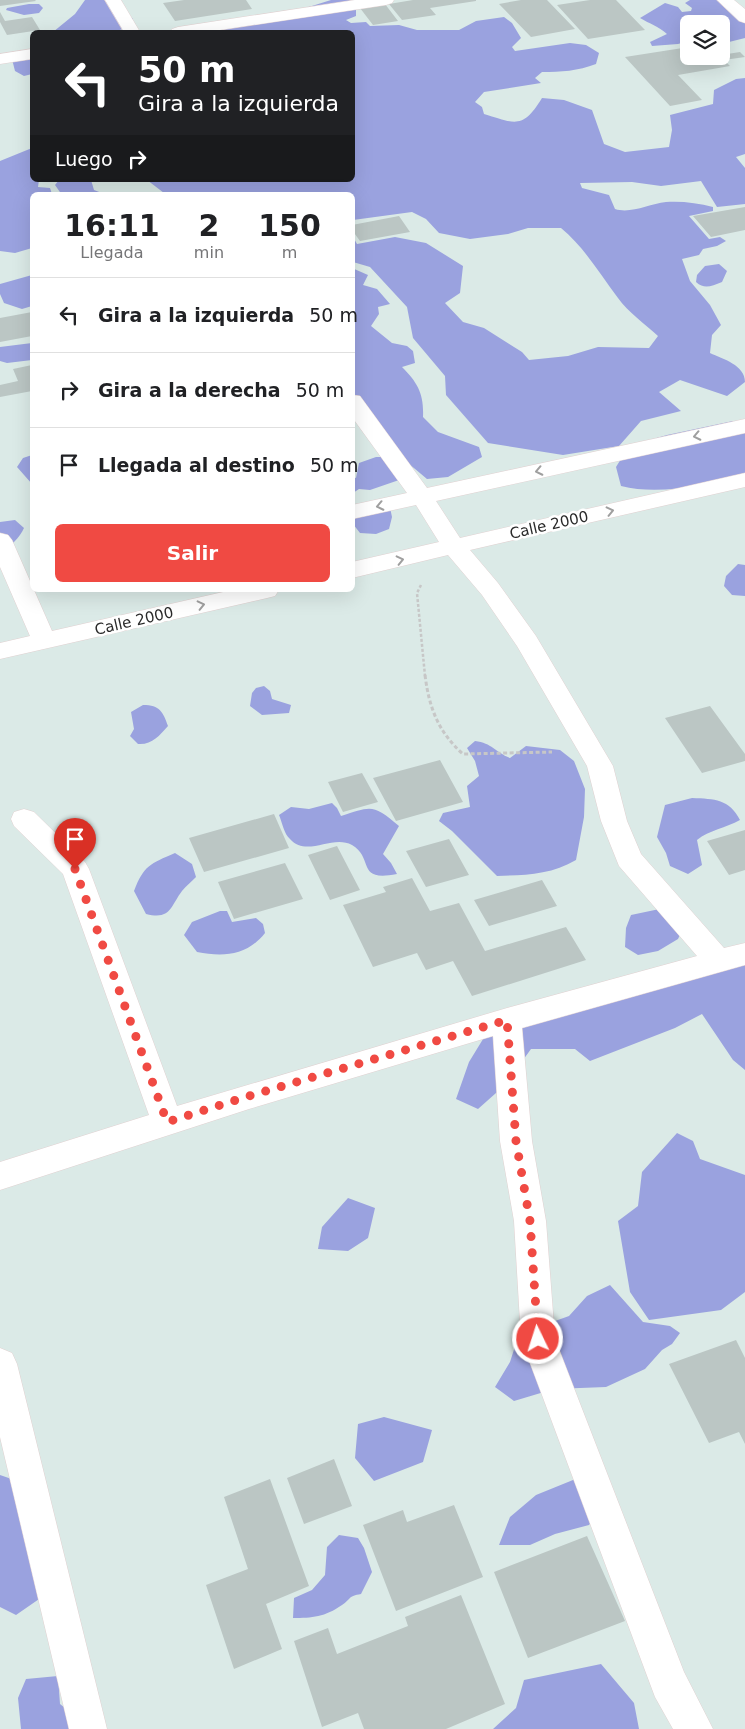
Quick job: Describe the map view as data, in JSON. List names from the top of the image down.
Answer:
{
  "streets": {
    "street": ["Calle 2000"]
  },
  "page": {
    "turn": ["50 m", "Gira a la izquierda"],
    "then": "Luego",
    "eta": [
      "16:11",
      "Llegada",
      "2",
      "min",
      "150",
      "m"
    ],
    "list": [
      {
        "name": "Gira a la izquierda",
        "value": "50 m"
      },
      {
        "name": "Gira a la derecha",
        "value": "50 m"
      },
      {
        "name": "Llegada al destino",
        "value": "50 m"
      }
    ],
    "buttons": "Salir"
  }
}
